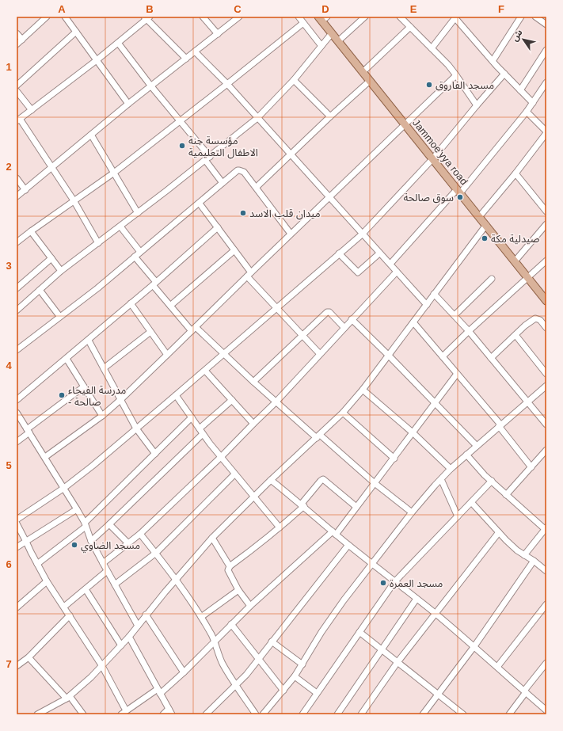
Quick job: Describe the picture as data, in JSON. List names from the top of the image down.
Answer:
{
  "streets": {
    "main road": ["Jammoe'yya road"]
  },
  "places": [
    "مسجد الفاروق",
    "مؤسسة جنة الاطفال التعليمية",
    "سوق صالحة",
    "ميدان قلب الاسد",
    "صيدلية مكة",
    "مدرسة الفيحاء - صالحة",
    "مسجد الضاوي",
    "مسجد العمرة"
  ],
  "north": "top left",
  "grid": {
    "columns": [
      "A",
      "B",
      "C",
      "D",
      "E",
      "F"
    ],
    "rows": [
      "1",
      "2",
      "3",
      "4",
      "5",
      "6",
      "7"
    ]
  }
}
